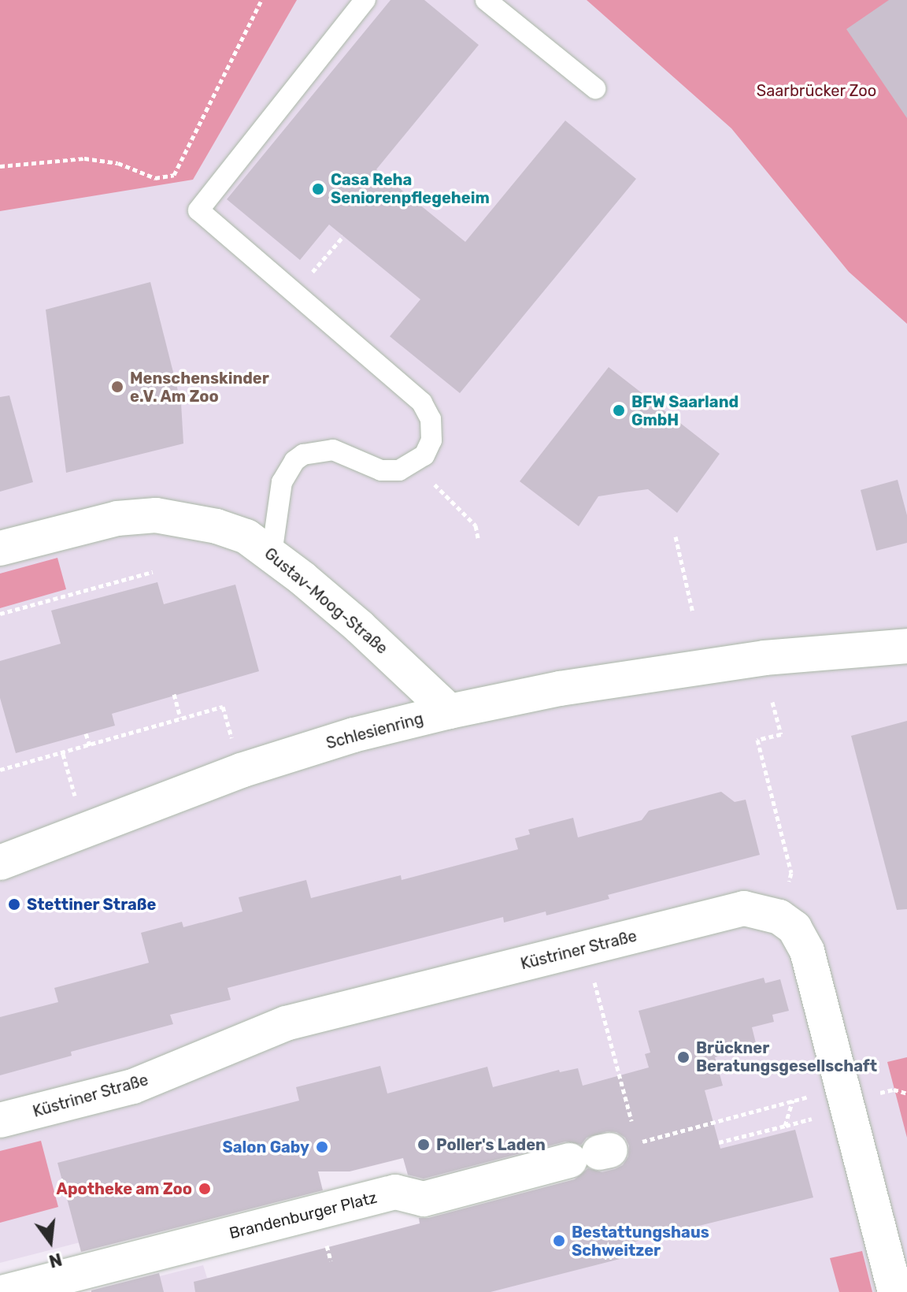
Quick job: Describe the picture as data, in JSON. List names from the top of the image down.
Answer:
{
  "streets": {
    "street": [
      "Gustav-Moog-Straße",
      "Schlesienring",
      "Küstriner Straße",
      "Brandenburger Platz"
    ]
  },
  "crossings": [
    ["Gustav-Moog-Straße", "Schlesienring"]
  ],
  "parks": ["Saarbrücker Zoo"],
  "places": [
    "Casa Reha Seniorenpflegeheim",
    "Menschenskinder e.V. Am Zoo",
    "BFW Saarland GmbH",
    "Stettiner Straße",
    "Brückner Beratungsgesellschaft",
    "Poller's Laden",
    "Salon Gaby",
    "Apotheke am Zoo",
    "Bestattungshaus Schweitzer"
  ],
  "north": "bottom"
}
